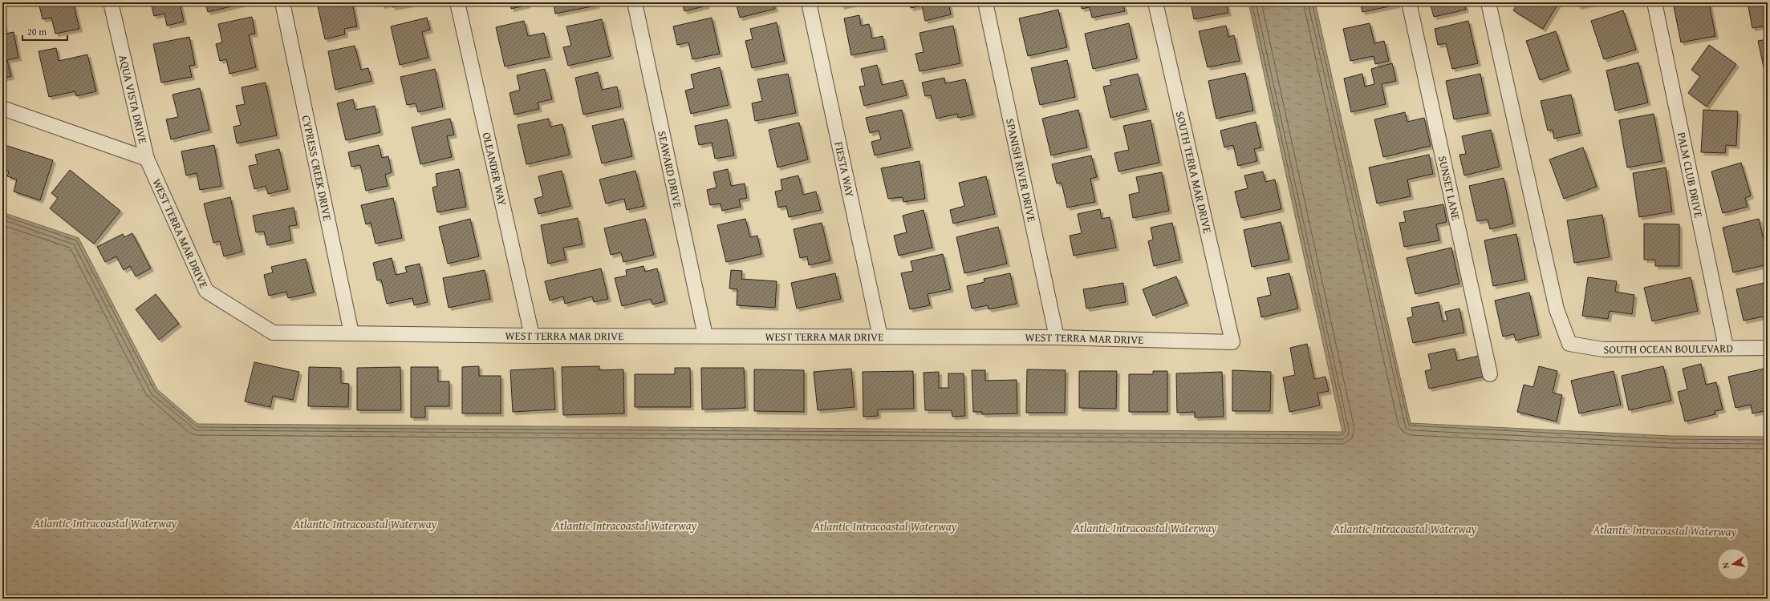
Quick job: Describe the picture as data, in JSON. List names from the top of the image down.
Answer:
{
  "streets": {
    "street": [
      "AQUA VISTA DRIVE",
      "CYPRESS CREEK DRIVE",
      "OLEANDER WAY",
      "SEAWARD DRIVE",
      "FIESTA WAY",
      "SPANISH RIVER DRIVE",
      "SOUTH TERRA MAR DRIVE",
      "PALM CLUB DRIVE",
      "SUNSET LANE",
      "WEST TERRA MAR DRIVE",
      "SOUTH OCEAN BOULEVARD"
    ]
  },
  "crossings": [
    ["AQUA VISTA DRIVE", "WEST TERRA MAR DRIVE"],
    ["CYPRESS CREEK DRIVE", "WEST TERRA MAR DRIVE"],
    ["OLEANDER WAY", "WEST TERRA MAR DRIVE"],
    ["SEAWARD DRIVE", "WEST TERRA MAR DRIVE"],
    ["FIESTA WAY", "WEST TERRA MAR DRIVE"],
    ["SPANISH RIVER DRIVE", "WEST TERRA MAR DRIVE"],
    ["SOUTH TERRA MAR DRIVE", "WEST TERRA MAR DRIVE"],
    ["PALM CLUB DRIVE", "SOUTH OCEAN BOULEVARD"]
  ],
  "water": ["Atlantic Intracoastal Waterway"],
  "scale_bar": "20 m",
  "north": "left"
}
